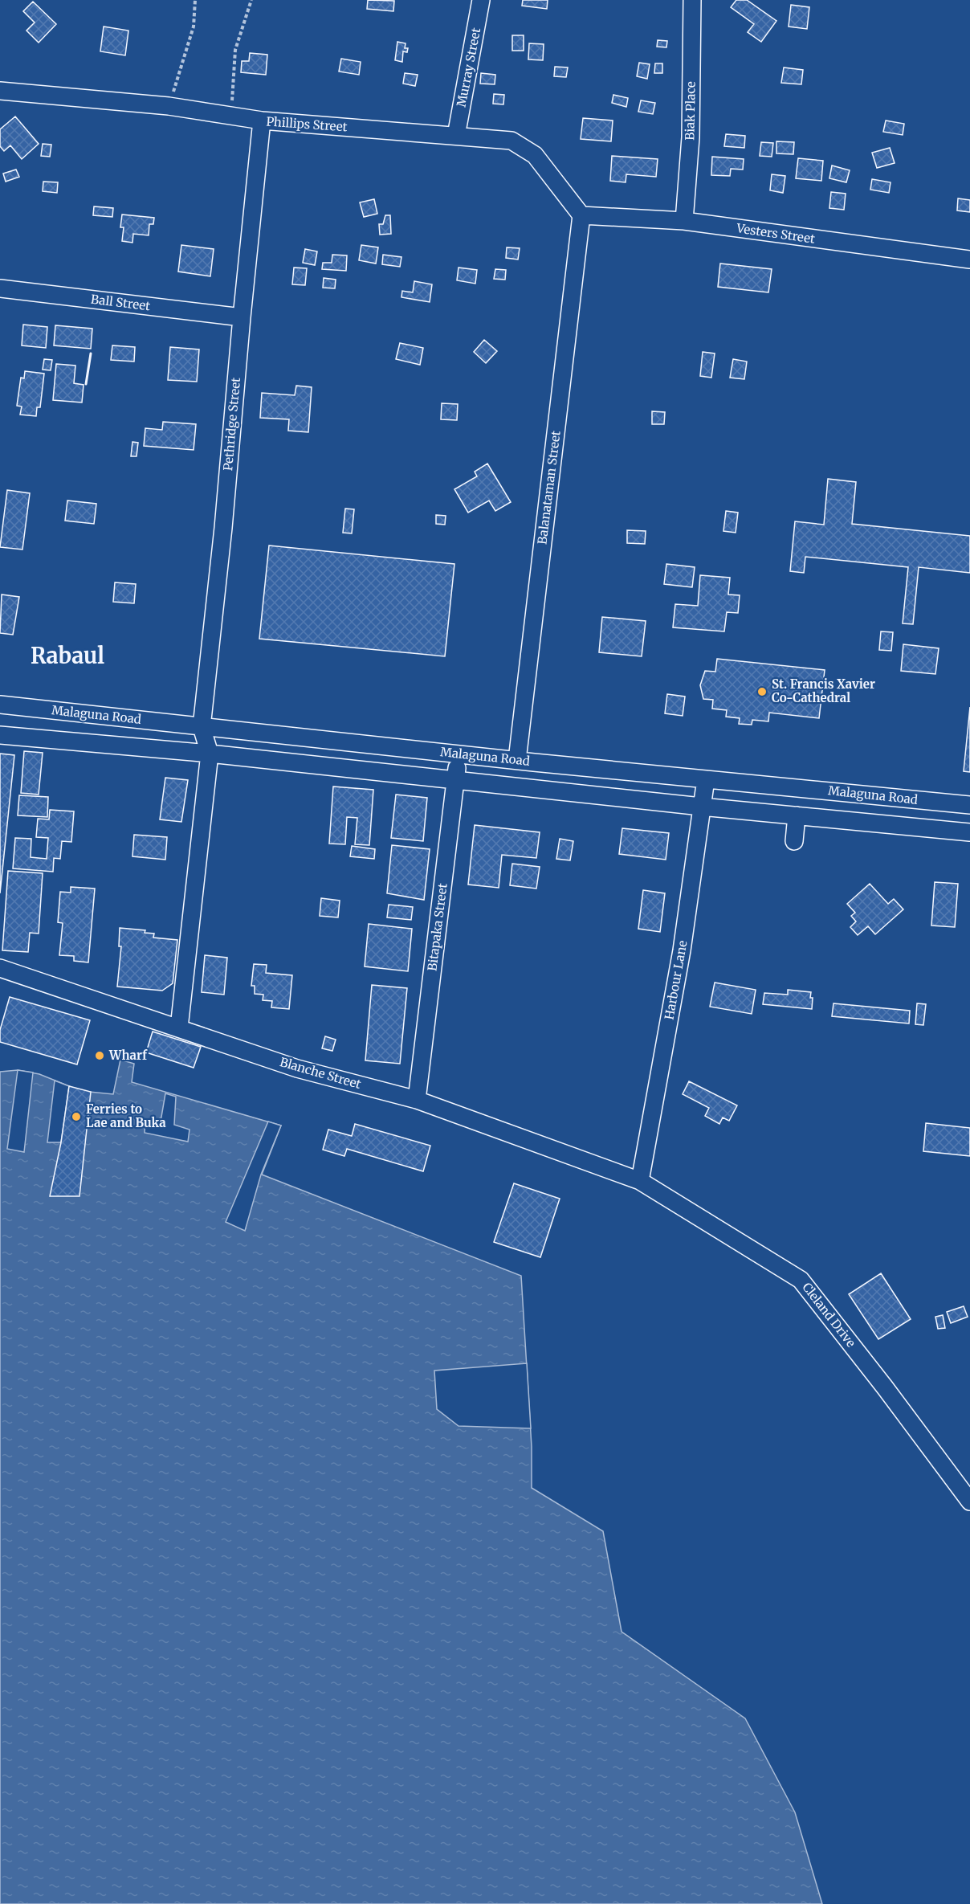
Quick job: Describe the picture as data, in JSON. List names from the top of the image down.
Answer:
{
  "streets": {
    "street": [
      "Murray Street",
      "Biak Place",
      "Phillips Street",
      "Vesters Street",
      "Ball Street",
      "Pethridge Street",
      "Balanataman Street",
      "Malaguna Road",
      "Bitapaka Street",
      "Harbour Lane",
      "Blanche Street",
      "Cleland Drive"
    ]
  },
  "crossings": [
    ["Murray Street", "Phillips Street"],
    ["Biak Place", "Vesters Street"],
    ["Phillips Street", "Vesters Street"],
    ["Phillips Street", "Pethridge Street"],
    ["Phillips Street", "Balanataman Street"],
    ["Vesters Street", "Balanataman Street"],
    ["Ball Street", "Pethridge Street"],
    ["Pethridge Street", "Malaguna Road"],
    ["Balanataman Street", "Malaguna Road"],
    ["Malaguna Road", "Bitapaka Street"],
    ["Malaguna Road", "Harbour Lane"],
    ["Bitapaka Street", "Blanche Street"],
    ["Harbour Lane", "Blanche Street"],
    ["Harbour Lane", "Cleland Drive"],
    ["Blanche Street", "Cleland Drive"]
  ],
  "districts": ["Rabaul"],
  "places": ["St. Francis Xavier Co-Cathedral", "Wharf", "Ferries to Lae and Buka"]
}
